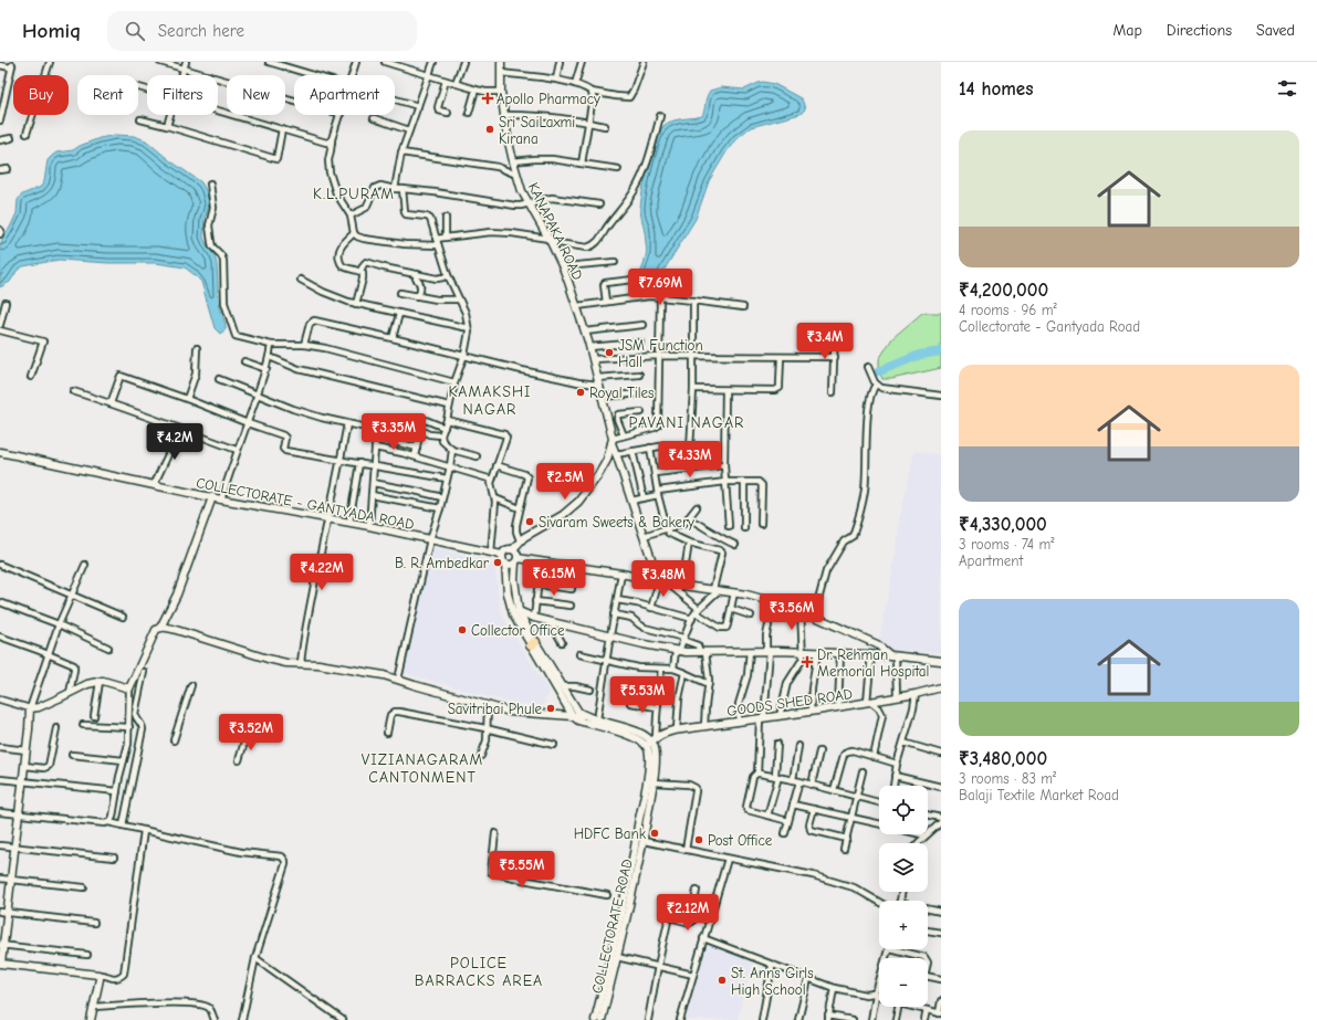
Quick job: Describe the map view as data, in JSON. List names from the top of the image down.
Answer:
{
  "streets": {
    "street": [
      "KANAPAKA ROAD",
      "COLLECTORATE - GANTYADA ROAD",
      "GOODS SHED ROAD",
      "COLLECTORATE ROAD"
    ]
  },
  "crossings": [
    ["GOODS SHED ROAD", "COLLECTORATE ROAD"]
  ],
  "districts": [
    "K.L.PURAM",
    "KAMAKSHI NAGAR",
    "PAVANI NAGAR",
    "VIZIANAGARAM CANTONMENT",
    "POLICE BARRACKS AREA"
  ],
  "places": {
    "health": ["Apollo Pharmacy", "Dr. Rehman Memorial Hospital"],
    "other": [
      "Sri SaiLaxmi Kirana",
      "JSM Function Hall",
      "Royal Tiles",
      "Sivaram Sweets & Bakery",
      "B. R. Ambedkar",
      "Collector Office",
      "Savitribai Phule",
      "HDFC Bank",
      "Post Office",
      "St. Anns Girls High School"
    ]
  },
  "page": {
    "header": "Homiq",
    "search": "Search here",
    "nav": ["Map", "Directions", "Saved"],
    "heading": "14 homes",
    "chip": [
      "Buy",
      "Rent",
      "Filters",
      "New",
      "Apartment"
    ],
    "list": [
      {
        "name": "₹4,200,000",
        "note": "4 rooms · 96 m² · Collectorate - Gantyada Road"
      },
      {
        "name": "₹4,330,000",
        "note": "3 rooms · 74 m² · Apartment"
      },
      {
        "name": "₹3,480,000",
        "note": "3 rooms · 83 m² · Balaji Textile Market Road"
      }
    ],
    "price": [
      "₹7.69M",
      "₹3.4M",
      "₹3.35M",
      "₹4.2M",
      "₹4.33M",
      "₹2.5M",
      "₹4.22M",
      "₹6.15M",
      "₹3.48M",
      "₹3.56M",
      "₹5.53M",
      "₹3.52M",
      "₹5.55M",
      "₹2.12M"
    ],
    "map_buttons": ["+", "−"]
  }
}
